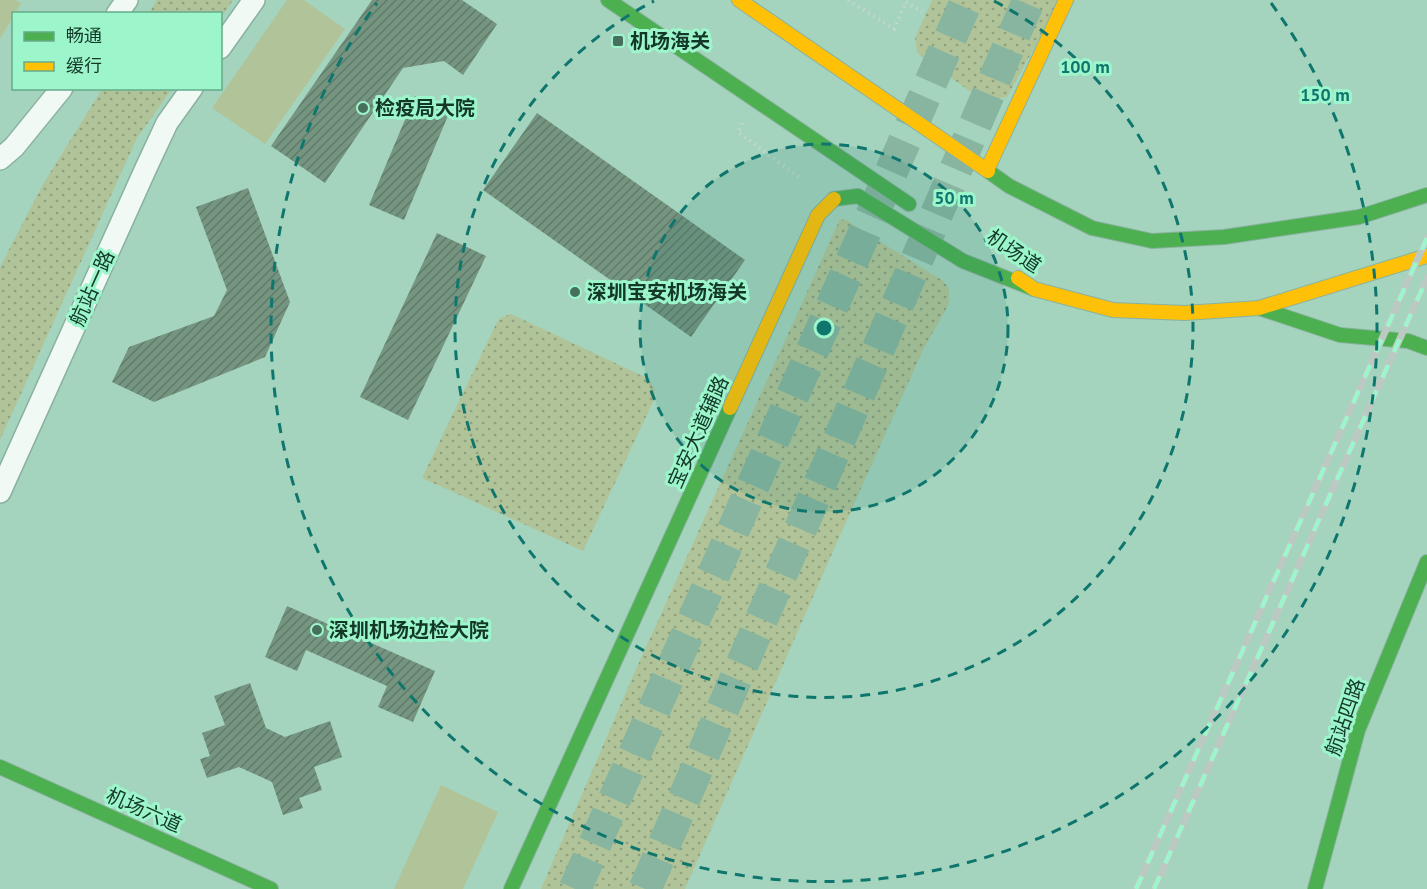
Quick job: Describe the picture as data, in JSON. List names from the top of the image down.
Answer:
{
  "streets": {
    "main road": [
      "机场道",
      "宝安大道辅路",
      "航站四路",
      "机场六道"
    ],
    "street": ["航站一路"]
  },
  "crossings": [
    ["机场道", "宝安大道辅路"]
  ],
  "places": {
    "transit": ["机场海关"],
    "other": ["检疫局大院", "深圳宝安机场海关", "深圳机场边检大院"]
  },
  "legend": ["畅通", "缓行"],
  "rings": ["100 m", "150 m", "50 m"]
}
